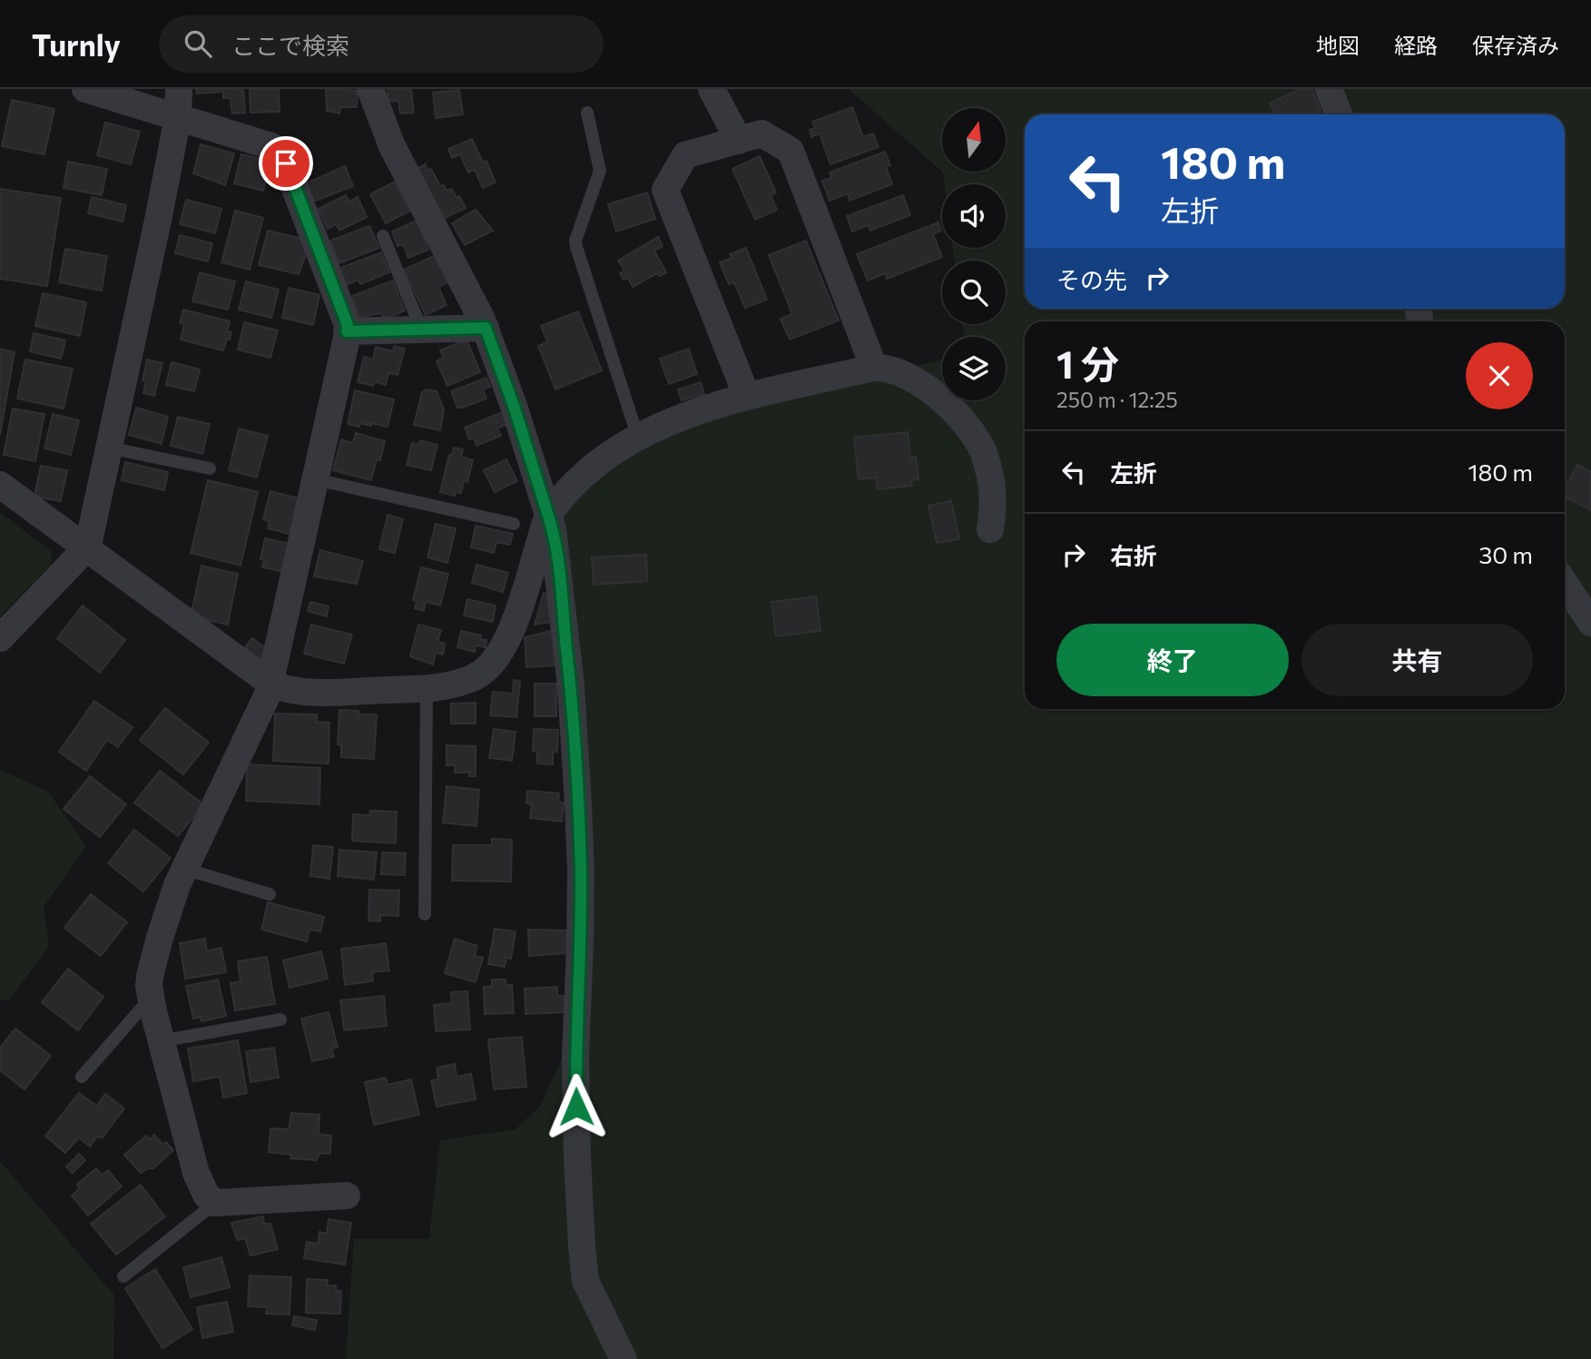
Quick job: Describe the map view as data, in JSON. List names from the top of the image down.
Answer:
{
  "north": "top",
  "page": {
    "header": "Turnly",
    "search": "ここで検索",
    "nav": ["地図", "経路", "保存済み"],
    "turn": ["180 m", "左折"],
    "then": "その先",
    "heading": ["1 分", "250 m · 12:25"],
    "list": [
      {
        "name": "左折",
        "value": "180 m"
      },
      {
        "name": "右折",
        "value": "30 m"
      }
    ],
    "buttons": ["終了", "共有"]
  }
}
